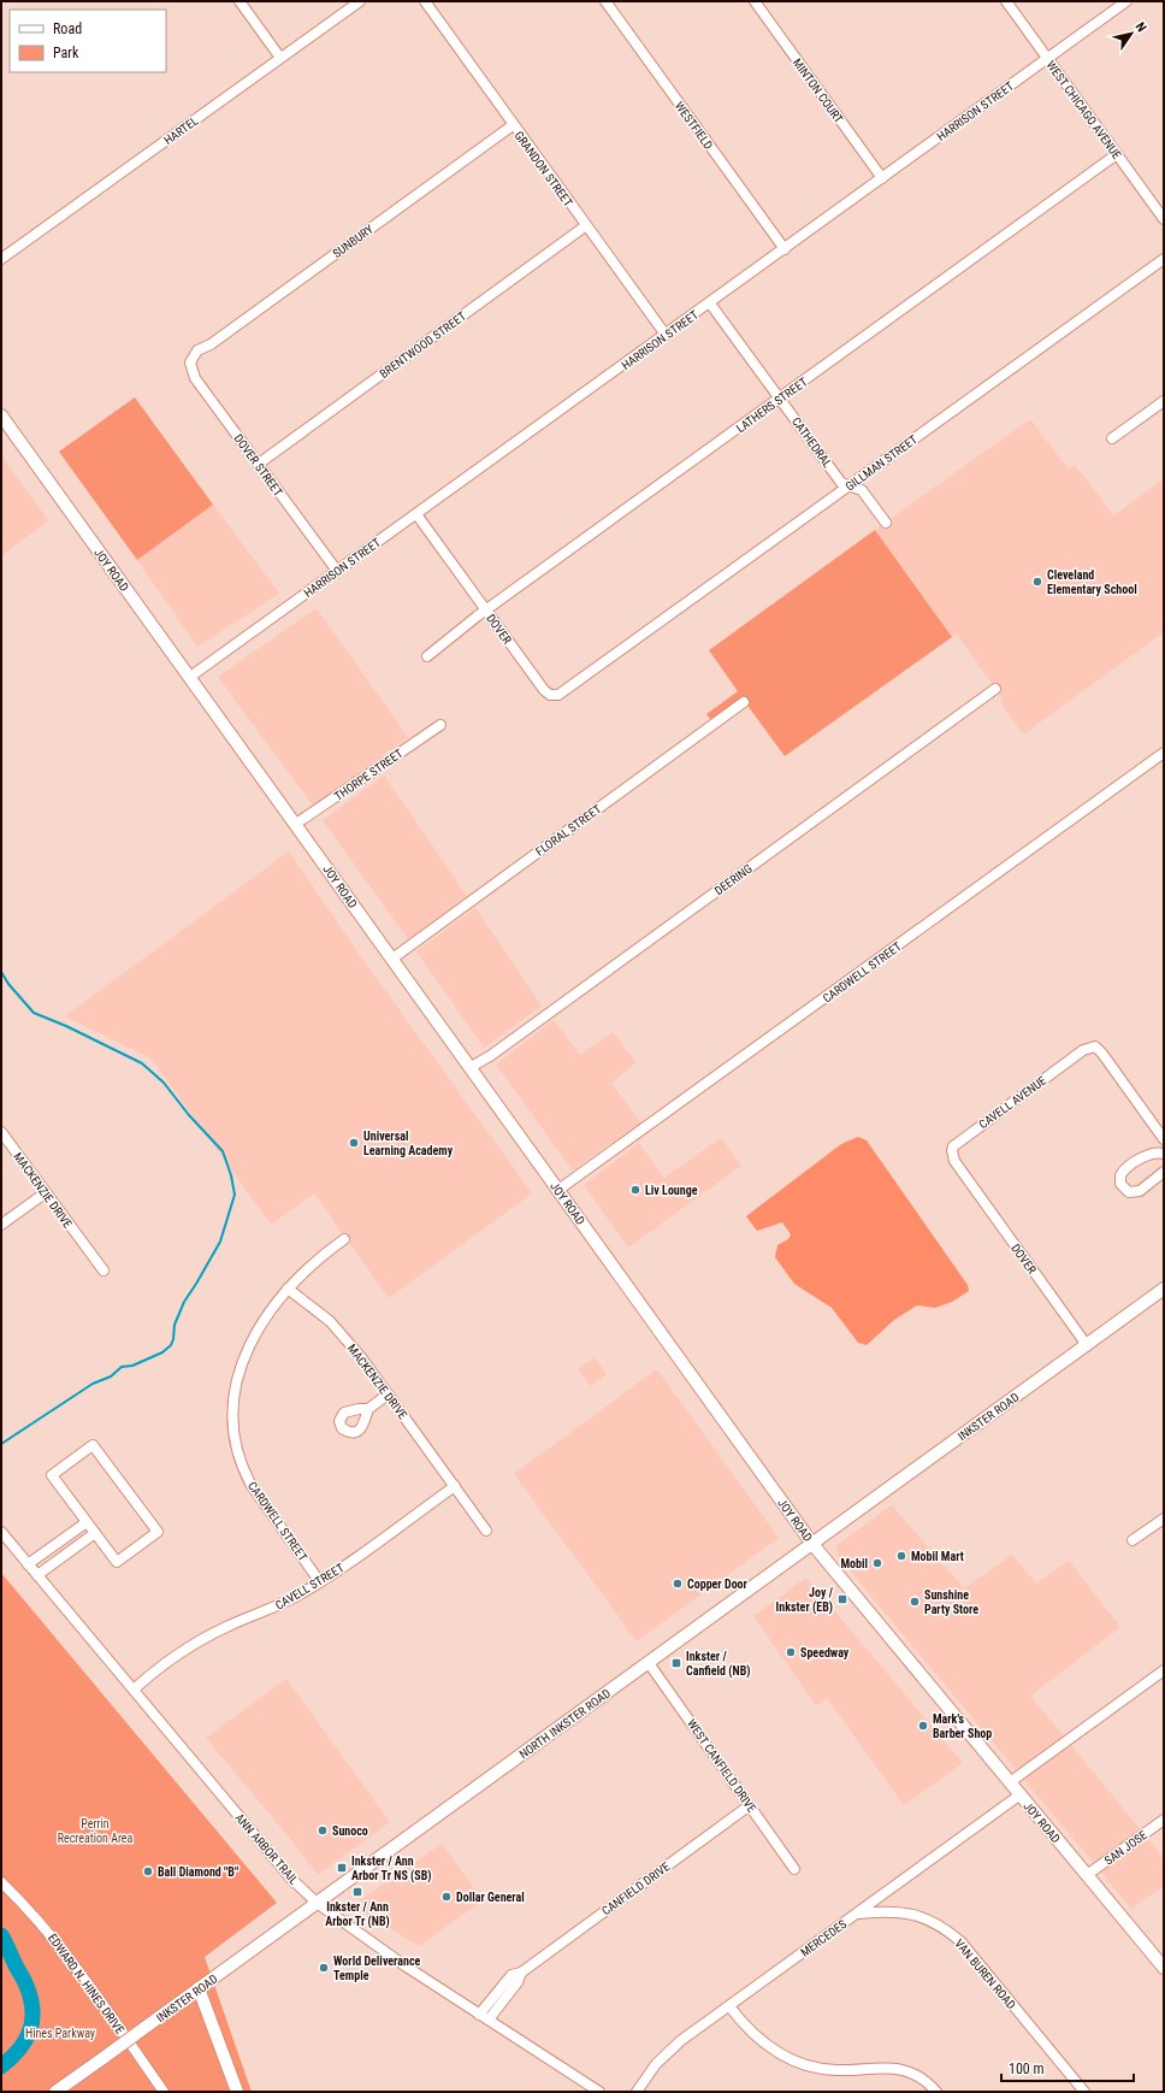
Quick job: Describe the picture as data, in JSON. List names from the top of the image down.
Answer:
{
  "streets": {
    "main road": ["JOY ROAD", "INKSTER ROAD", "NORTH INKSTER ROAD"],
    "street": [
      "MINTON COURT",
      "WEST CHICAGO AVENUE",
      "HARRISON STREET",
      "WESTFIELD",
      "HARTEL",
      "GRANDON STREET",
      "SUNBURY",
      "BRENTWOOD STREET",
      "LATHERS STREET",
      "CATHEDRAL",
      "GILLMAN STREET",
      "DOVER STREET",
      "DOVER",
      "THORPE STREET",
      "FLORAL STREET",
      "DEERING",
      "CARDWELL STREET",
      "CAVELL AVENUE",
      "MACKENZIE DRIVE",
      "CAVELL STREET",
      "WEST CANFIELD DRIVE",
      "SAN JOSE",
      "ANN ARBOR TRAIL",
      "CANFIELD DRIVE",
      "MERCEDES",
      "VAN BUREN ROAD",
      "EDWARD N. HINES DRIVE"
    ]
  },
  "crossings": [
    ["MINTON COURT", "HARRISON STREET"],
    ["WEST CHICAGO AVENUE", "HARRISON STREET"],
    ["WEST CHICAGO AVENUE", "LATHERS STREET"],
    ["HARRISON STREET", "WESTFIELD"],
    ["HARRISON STREET", "GRANDON STREET"],
    ["HARRISON STREET", "CATHEDRAL"],
    ["HARRISON STREET", "DOVER STREET"],
    ["HARRISON STREET", "JOY ROAD"],
    ["HARRISON STREET", "DOVER"],
    ["GRANDON STREET", "SUNBURY"],
    ["GRANDON STREET", "BRENTWOOD STREET"],
    ["SUNBURY", "DOVER STREET"],
    ["BRENTWOOD STREET", "DOVER STREET"],
    ["LATHERS STREET", "CATHEDRAL"],
    ["LATHERS STREET", "DOVER"],
    ["CATHEDRAL", "GILLMAN STREET"],
    ["GILLMAN STREET", "DOVER"],
    ["JOY ROAD", "THORPE STREET"],
    ["JOY ROAD", "FLORAL STREET"],
    ["JOY ROAD", "DEERING"],
    ["JOY ROAD", "CARDWELL STREET"],
    ["JOY ROAD", "INKSTER ROAD"],
    ["JOY ROAD", "NORTH INKSTER ROAD"],
    ["JOY ROAD", "SAN JOSE"],
    ["JOY ROAD", "MERCEDES"],
    ["DOVER", "CAVELL AVENUE"],
    ["DOVER", "INKSTER ROAD"],
    ["CARDWELL STREET", "MACKENZIE DRIVE"],
    ["CARDWELL STREET", "CAVELL STREET"],
    ["MACKENZIE DRIVE", "CAVELL STREET"],
    ["INKSTER ROAD", "NORTH INKSTER ROAD"],
    ["INKSTER ROAD", "ANN ARBOR TRAIL"],
    ["CAVELL STREET", "ANN ARBOR TRAIL"],
    ["NORTH INKSTER ROAD", "WEST CANFIELD DRIVE"],
    ["NORTH INKSTER ROAD", "ANN ARBOR TRAIL"],
    ["WEST CANFIELD DRIVE", "CANFIELD DRIVE"],
    ["ANN ARBOR TRAIL", "CANFIELD DRIVE"],
    ["MERCEDES", "VAN BUREN ROAD"]
  ],
  "parks": ["Perrin Recreation Area", "Hines Parkway"],
  "places": {
    "other": [
      "Cleveland Elementary School",
      "Universal Learning Academy",
      "Liv Lounge",
      "Mobil Mart",
      "Mobil",
      "Copper Door",
      "Sunshine Party Store",
      "Speedway",
      "Mark's Barber Shop",
      "Sunoco",
      "Ball Diamond \"B\"",
      "Dollar General",
      "World Deliverance Temple"
    ],
    "transit": [
      "Joy / Inkster (EB)",
      "Inkster / Canfield (NB)",
      "Inkster / Ann Arbor Tr NS (SB)",
      "Inkster / Ann Arbor Tr (NB)"
    ]
  },
  "legend": ["Road", "Park"],
  "scale_bar": "100 m",
  "north": "top right"
}
